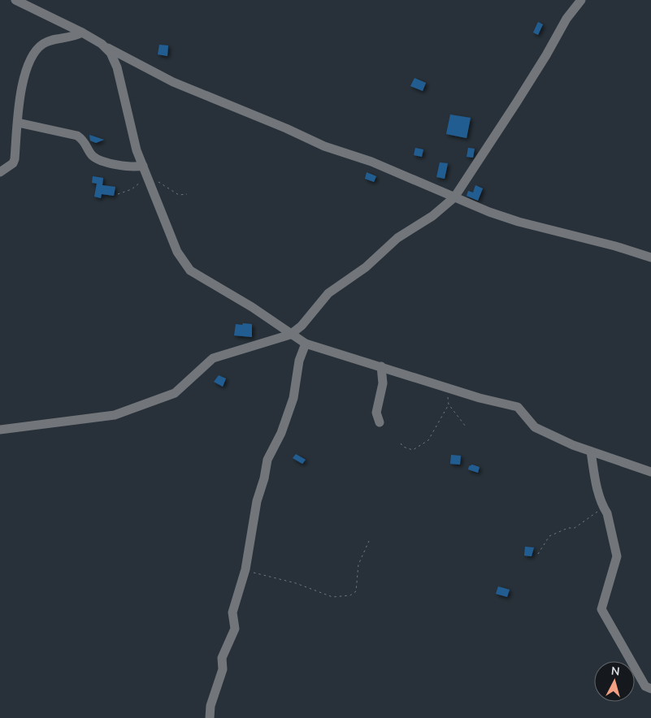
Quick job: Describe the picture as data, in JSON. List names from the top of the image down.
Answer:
{
  "north": "top"
}
